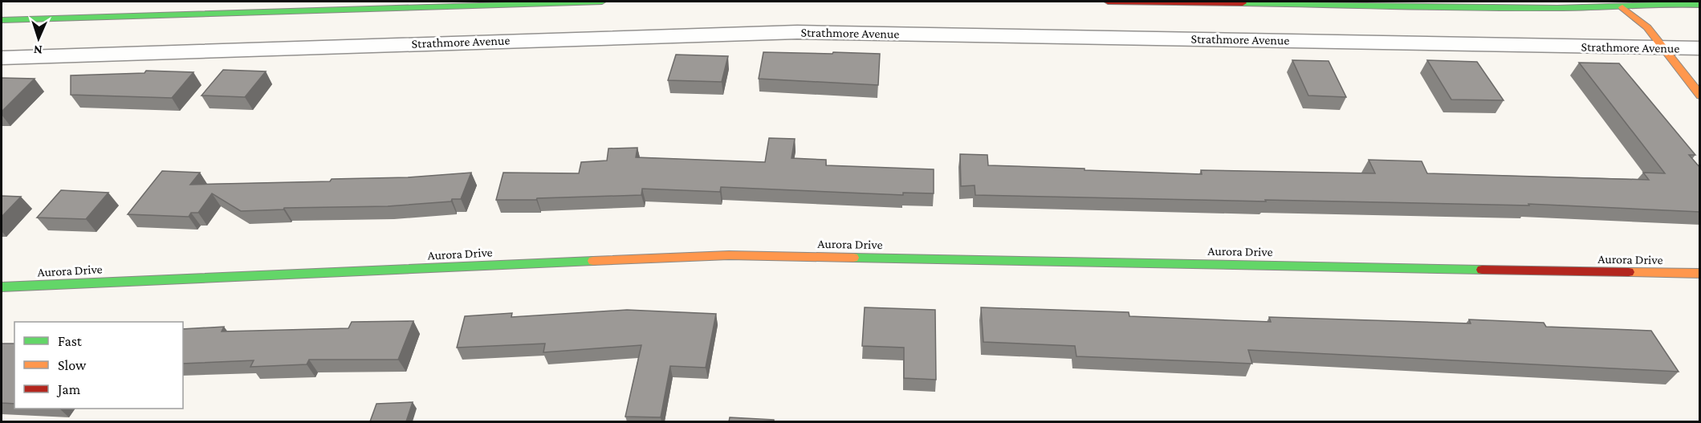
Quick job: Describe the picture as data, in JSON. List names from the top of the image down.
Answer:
{
  "streets": {
    "street": ["Strathmore Avenue", "Aurora Drive"]
  },
  "legend": ["Fast", "Slow", "Jam"],
  "north": "bottom"
}
